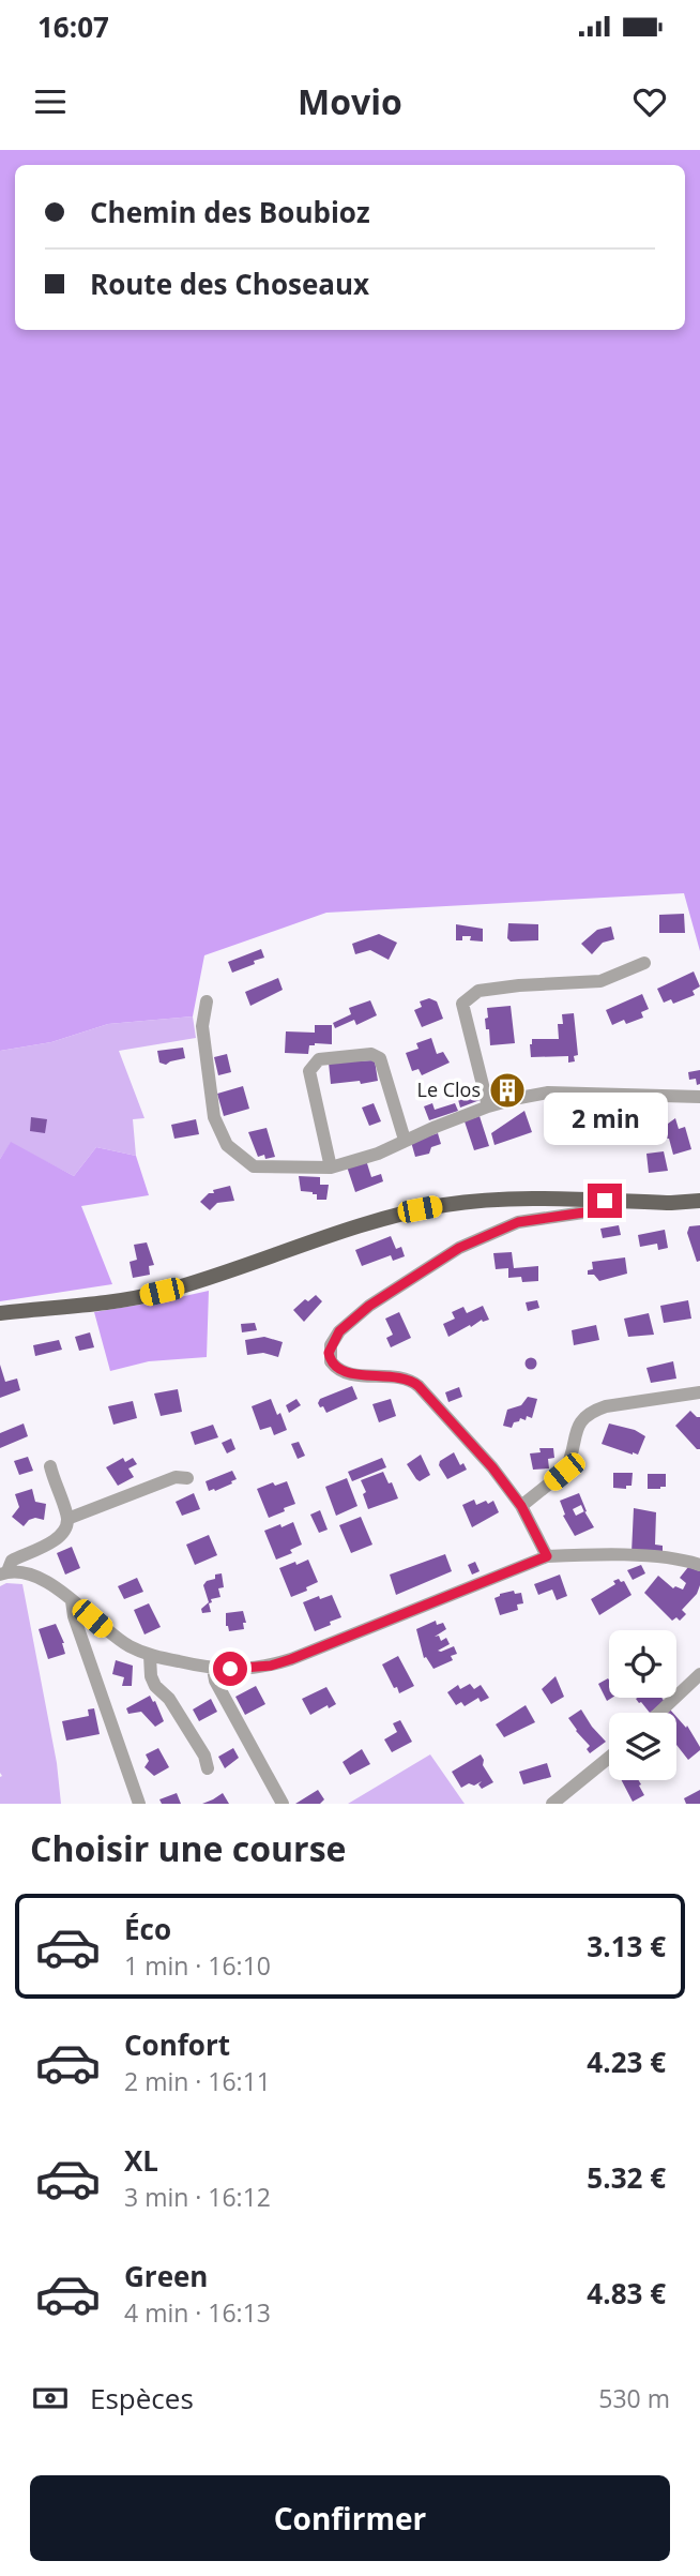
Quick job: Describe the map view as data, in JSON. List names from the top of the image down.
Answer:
{
  "places": {
    "building": ["Le Clos"]
  },
  "page": {
    "status": "16:07",
    "header": "Movio",
    "banner": ["Chemin des Boubioz", "Route des Choseaux"],
    "bubble": "2 min",
    "heading": "Choisir une course",
    "list": [
      {
        "name": "Éco",
        "note": "1 min · 16:10",
        "value": "3.13 €"
      },
      {
        "name": "Confort",
        "note": "2 min · 16:11",
        "value": "4.23 €"
      },
      {
        "name": "XL",
        "note": "3 min · 16:12",
        "value": "5.32 €"
      },
      {
        "name": "Green",
        "note": "4 min · 16:13",
        "value": "4.83 €"
      }
    ],
    "pay": ["Espèces", "530 m"],
    "buttons": "Confirmer"
  }
}
